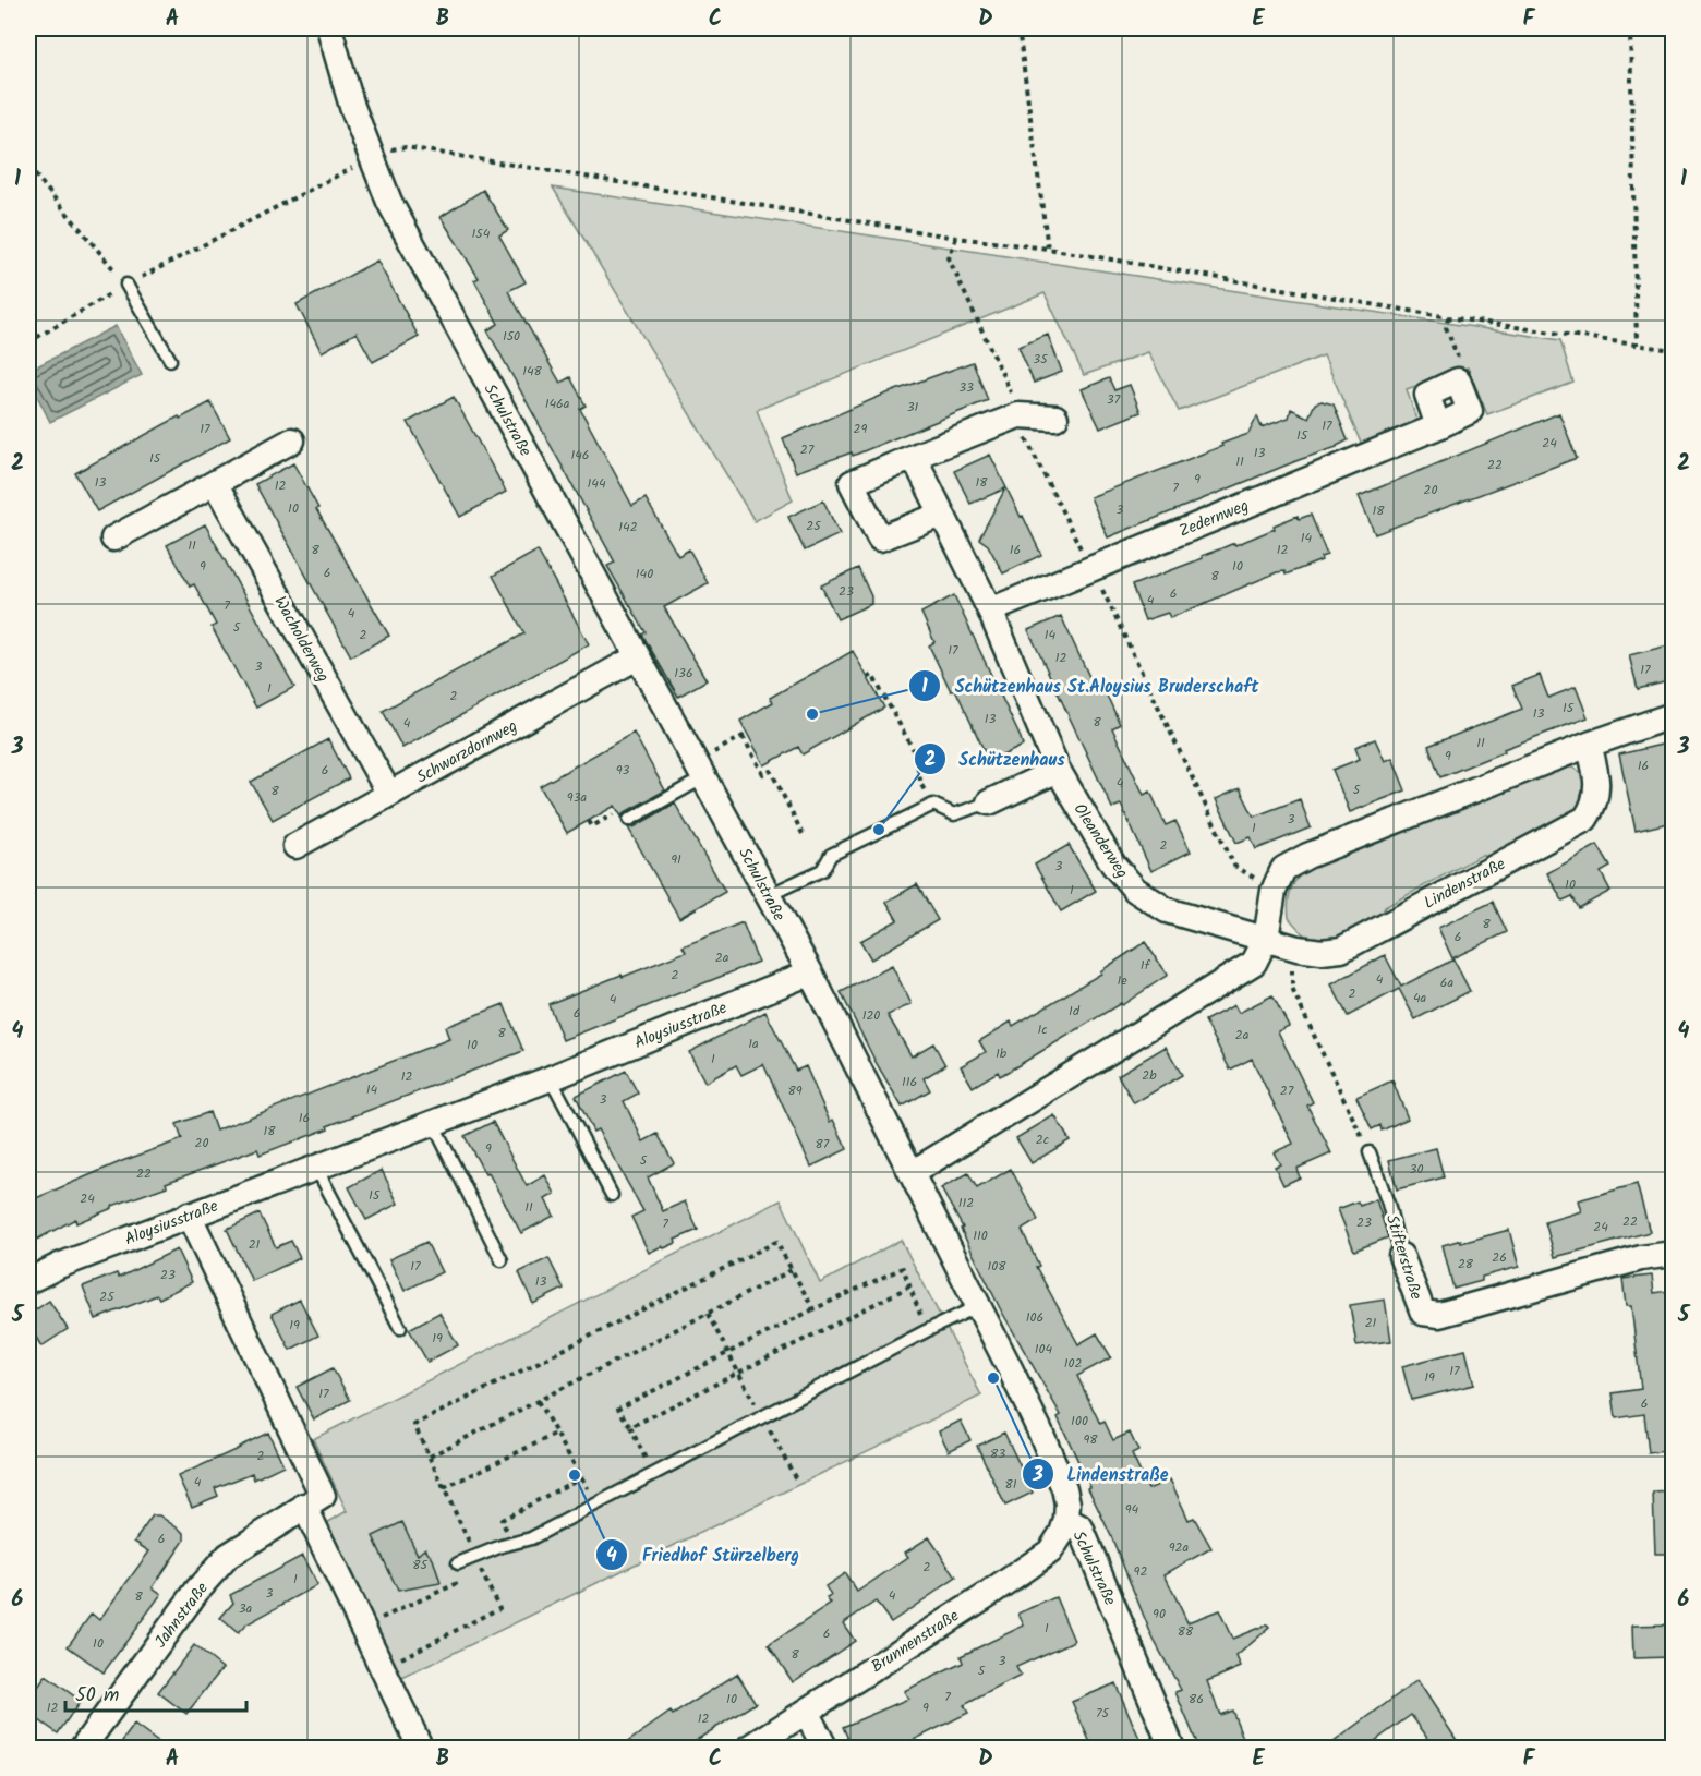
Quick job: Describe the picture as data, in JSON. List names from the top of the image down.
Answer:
{
  "streets": {
    "street": [
      "Schulstraße",
      "Zedernweg",
      "Wacholderweg",
      "Schwarzdornweg",
      "Oleanderweg",
      "Lindenstraße",
      "Aloysiusstraße",
      "Stifterstraße",
      "Jahnstraße",
      "Brunnenstraße"
    ]
  },
  "crossings": [
    ["Schulstraße", "Schwarzdornweg"],
    ["Schulstraße", "Aloysiusstraße"],
    ["Schulstraße", "Brunnenstraße"],
    ["Zedernweg", "Oleanderweg"],
    ["Wacholderweg", "Schwarzdornweg"],
    ["Oleanderweg", "Lindenstraße"],
    ["Aloysiusstraße", "Jahnstraße"]
  ],
  "places": [
    "Schützenhaus St.Aloysius Bruderschaft",
    "Schützenhaus",
    "Lindenstraße",
    "Friedhof Stürzelberg"
  ],
  "house_numbers": [
    "154",
    "150",
    "35",
    "148",
    "33",
    "37",
    "146a",
    "31",
    "17",
    "17",
    "29",
    "15",
    "24",
    "27",
    "13",
    "146",
    "15",
    "11",
    "22",
    "9",
    "13",
    "18",
    "144",
    "12",
    "7",
    "20",
    "10",
    "3",
    "18",
    "25",
    "142",
    "14",
    "11",
    "8",
    "16",
    "12",
    "9",
    "10",
    "6",
    "140",
    "8",
    "23",
    "6",
    "4",
    "7",
    "4",
    "5",
    "2",
    "14",
    "17",
    "12",
    "3",
    "17",
    "136",
    "1",
    "2",
    "15",
    "13",
    "13",
    "8",
    "4",
    "11",
    "9",
    "16",
    "6",
    "93",
    "4",
    "5",
    "8",
    "93a",
    "3",
    "1",
    "2",
    "91",
    "3",
    "10",
    "1",
    "8",
    "6",
    "2a",
    "1f",
    "2",
    "4",
    "1e",
    "6a",
    "2",
    "4a",
    "4",
    "1d",
    "6",
    "120",
    "1c",
    "8",
    "2a",
    "1a",
    "10",
    "1b",
    "1",
    "2b",
    "12",
    "116",
    "14",
    "89",
    "27",
    "3",
    "16",
    "18",
    "2c",
    "20",
    "87",
    "9",
    "5",
    "30",
    "22",
    "15",
    "24",
    "112",
    "11",
    "22",
    "23",
    "7",
    "24",
    "110",
    "21",
    "26",
    "28",
    "17",
    "108",
    "23",
    "13",
    "25",
    "106",
    "21",
    "19",
    "19",
    "104",
    "102",
    "17",
    "19",
    "17",
    "6",
    "100",
    "98",
    "83",
    "2",
    "4",
    "81",
    "94",
    "6",
    "92a",
    "85",
    "2",
    "92",
    "1",
    "3",
    "4",
    "8",
    "3a",
    "90",
    "1",
    "88",
    "6",
    "10",
    "8",
    "3",
    "5",
    "7",
    "10",
    "86",
    "12",
    "9",
    "75",
    "12"
  ],
  "scale_bar": "50 m",
  "grid": {
    "columns": [
      "A",
      "B",
      "C",
      "D",
      "E",
      "F"
    ],
    "rows": [
      "1",
      "2",
      "3",
      "4",
      "5",
      "6"
    ]
  }
}
